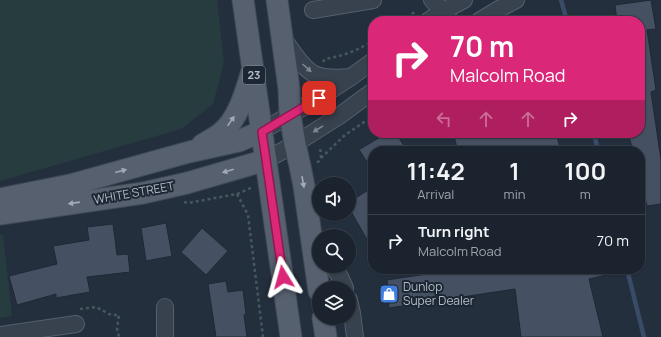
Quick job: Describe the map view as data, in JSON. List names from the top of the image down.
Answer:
{
  "streets": {
    "main road": ["23", "WHITE STREET"]
  },
  "crossings": [
    ["23", "WHITE STREET"]
  ],
  "places": {
    "shop": ["Dunlop Super Dealer"]
  },
  "page": {
    "turn": ["70 m", "Malcolm Road"],
    "eta": [
      "11:42",
      "Arrival",
      "1",
      "min",
      "100",
      "m"
    ],
    "list": [
      {
        "name": "Turn right",
        "note": "Malcolm Road",
        "value": "70 m"
      }
    ]
  }
}
